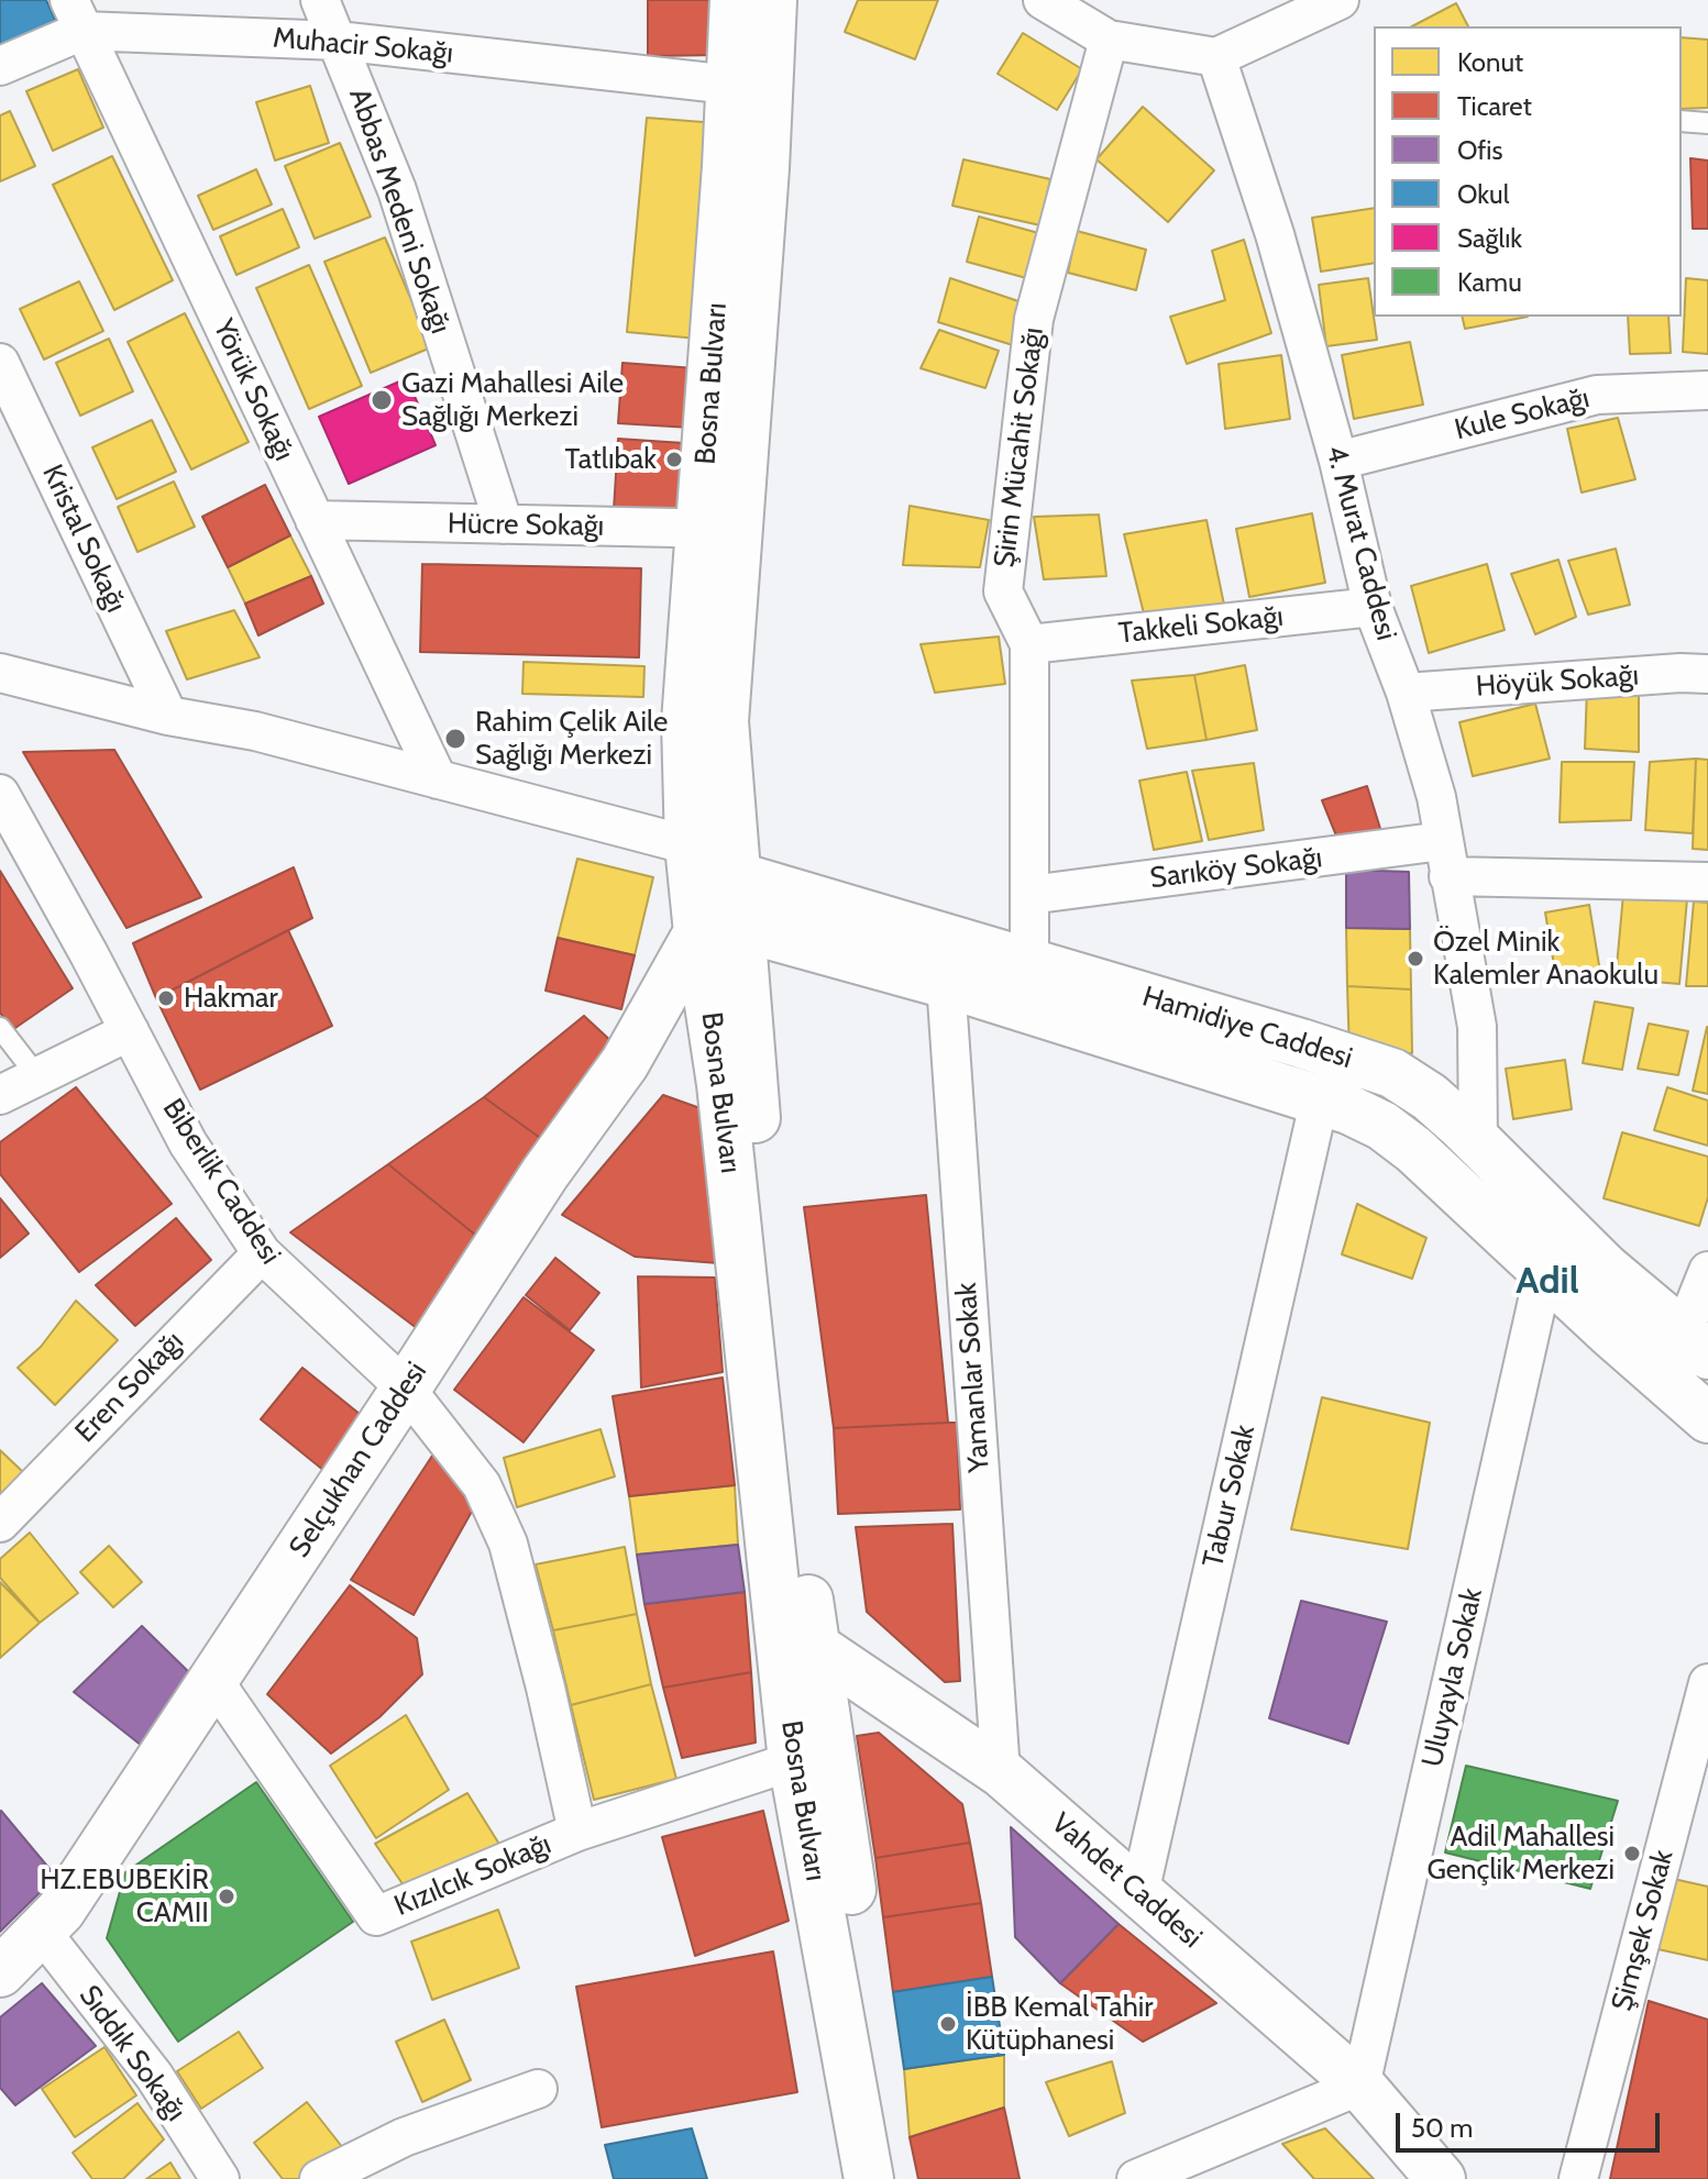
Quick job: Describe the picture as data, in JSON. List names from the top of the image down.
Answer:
{
  "streets": {
    "street": [
      "Muhacir Sokağı",
      "Abbas Medeni Sokağı",
      "Bosna Bulvarı",
      "Yörük Sokağı",
      "Kule Sokağı",
      "Şirin Mücahit Sokağı",
      "Hücre Sokağı",
      "Kristal Sokağı",
      "4. Murat Caddesi",
      "Takkeli Sokağı",
      "Höyük Sokağı",
      "Sarıköy Sokağı",
      "Hamidiye Caddesi",
      "Biberlik Caddesi",
      "Yamanlar Sokak",
      "Eren Sokağı",
      "Selçukhan Caddesi",
      "Tabur Sokak",
      "Uluyayla Sokak",
      "Kızılcık Sokağı",
      "Vahdet Caddesi",
      "Şimşek Sokak",
      "Sıddık Sokağı"
    ]
  },
  "crossings": [
    ["Muhacir Sokağı", "Abbas Medeni Sokağı"],
    ["Muhacir Sokağı", "Bosna Bulvarı"],
    ["Muhacir Sokağı", "Yörük Sokağı"],
    ["Abbas Medeni Sokağı", "Hücre Sokağı"],
    ["Bosna Bulvarı", "Hücre Sokağı"],
    ["Bosna Bulvarı", "Hamidiye Caddesi"],
    ["Bosna Bulvarı", "Selçukhan Caddesi"],
    ["Bosna Bulvarı", "Kızılcık Sokağı"],
    ["Bosna Bulvarı", "Vahdet Caddesi"],
    ["Yörük Sokağı", "Hücre Sokağı"],
    ["Kule Sokağı", "4. Murat Caddesi"],
    ["Şirin Mücahit Sokağı", "Takkeli Sokağı"],
    ["Şirin Mücahit Sokağı", "Sarıköy Sokağı"],
    ["Şirin Mücahit Sokağı", "Hamidiye Caddesi"],
    ["4. Murat Caddesi", "Takkeli Sokağı"],
    ["4. Murat Caddesi", "Höyük Sokağı"],
    ["4. Murat Caddesi", "Sarıköy Sokağı"],
    ["4. Murat Caddesi", "Hamidiye Caddesi"],
    ["Hamidiye Caddesi", "Yamanlar Sokak"],
    ["Hamidiye Caddesi", "Selçukhan Caddesi"],
    ["Hamidiye Caddesi", "Tabur Sokak"],
    ["Hamidiye Caddesi", "Uluyayla Sokak"],
    ["Biberlik Caddesi", "Eren Sokağı"],
    ["Biberlik Caddesi", "Selçukhan Caddesi"],
    ["Biberlik Caddesi", "Kızılcık Sokağı"],
    ["Yamanlar Sokak", "Vahdet Caddesi"],
    ["Selçukhan Caddesi", "Kızılcık Sokağı"],
    ["Selçukhan Caddesi", "Sıddık Sokağı"],
    ["Tabur Sokak", "Vahdet Caddesi"],
    ["Uluyayla Sokak", "Vahdet Caddesi"]
  ],
  "districts": ["Adil"],
  "places": [
    "Gazi Mahallesi Aile Sağlığı Merkezi",
    "Tatlıbak",
    "Rahim Çelik Aile Sağlığı Merkezi",
    "Özel Minik Kalemler Anaokulu",
    "Hakmar",
    "Adil Mahallesi Gençlik Merkezi",
    "HZ.EBUBEKİR CAMII",
    "İBB Kemal Tahir Kütüphanesi"
  ],
  "legend": [
    "Konut",
    "Ticaret",
    "Ofis",
    "Okul",
    "Sağlık",
    "Kamu"
  ],
  "scale_bar": "50 m"
}
